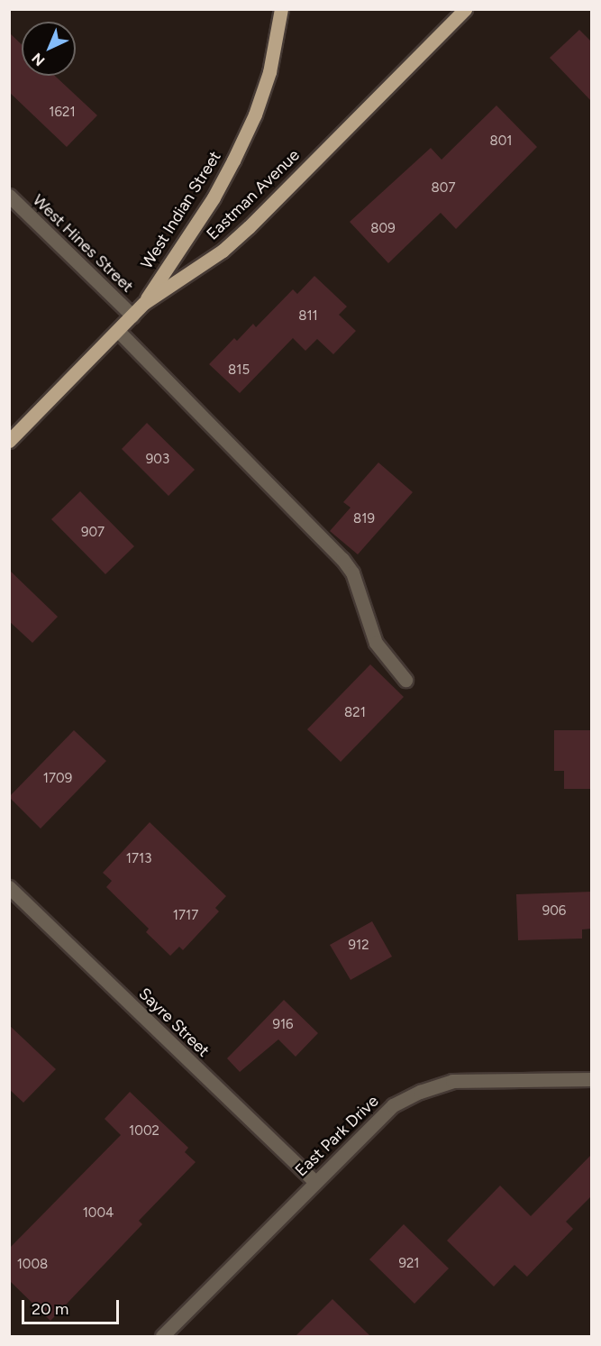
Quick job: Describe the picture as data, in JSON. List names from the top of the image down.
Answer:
{
  "streets": {
    "main road": ["Eastman Avenue", "West Indian Street"],
    "street": ["West Hines Street", "Sayre Street", "East Park Drive"]
  },
  "crossings": [
    ["Eastman Avenue", "West Indian Street"],
    ["Eastman Avenue", "West Hines Street"],
    ["Sayre Street", "East Park Drive"]
  ],
  "house_numbers": [
    "1621",
    "801",
    "807",
    "809",
    "811",
    "815",
    "903",
    "819",
    "907",
    "821",
    "1709",
    "1713",
    "906",
    "1717",
    "912",
    "916",
    "1002",
    "1004",
    "921",
    "1008"
  ],
  "scale_bar": "20 m",
  "north": "bottom left"
}
